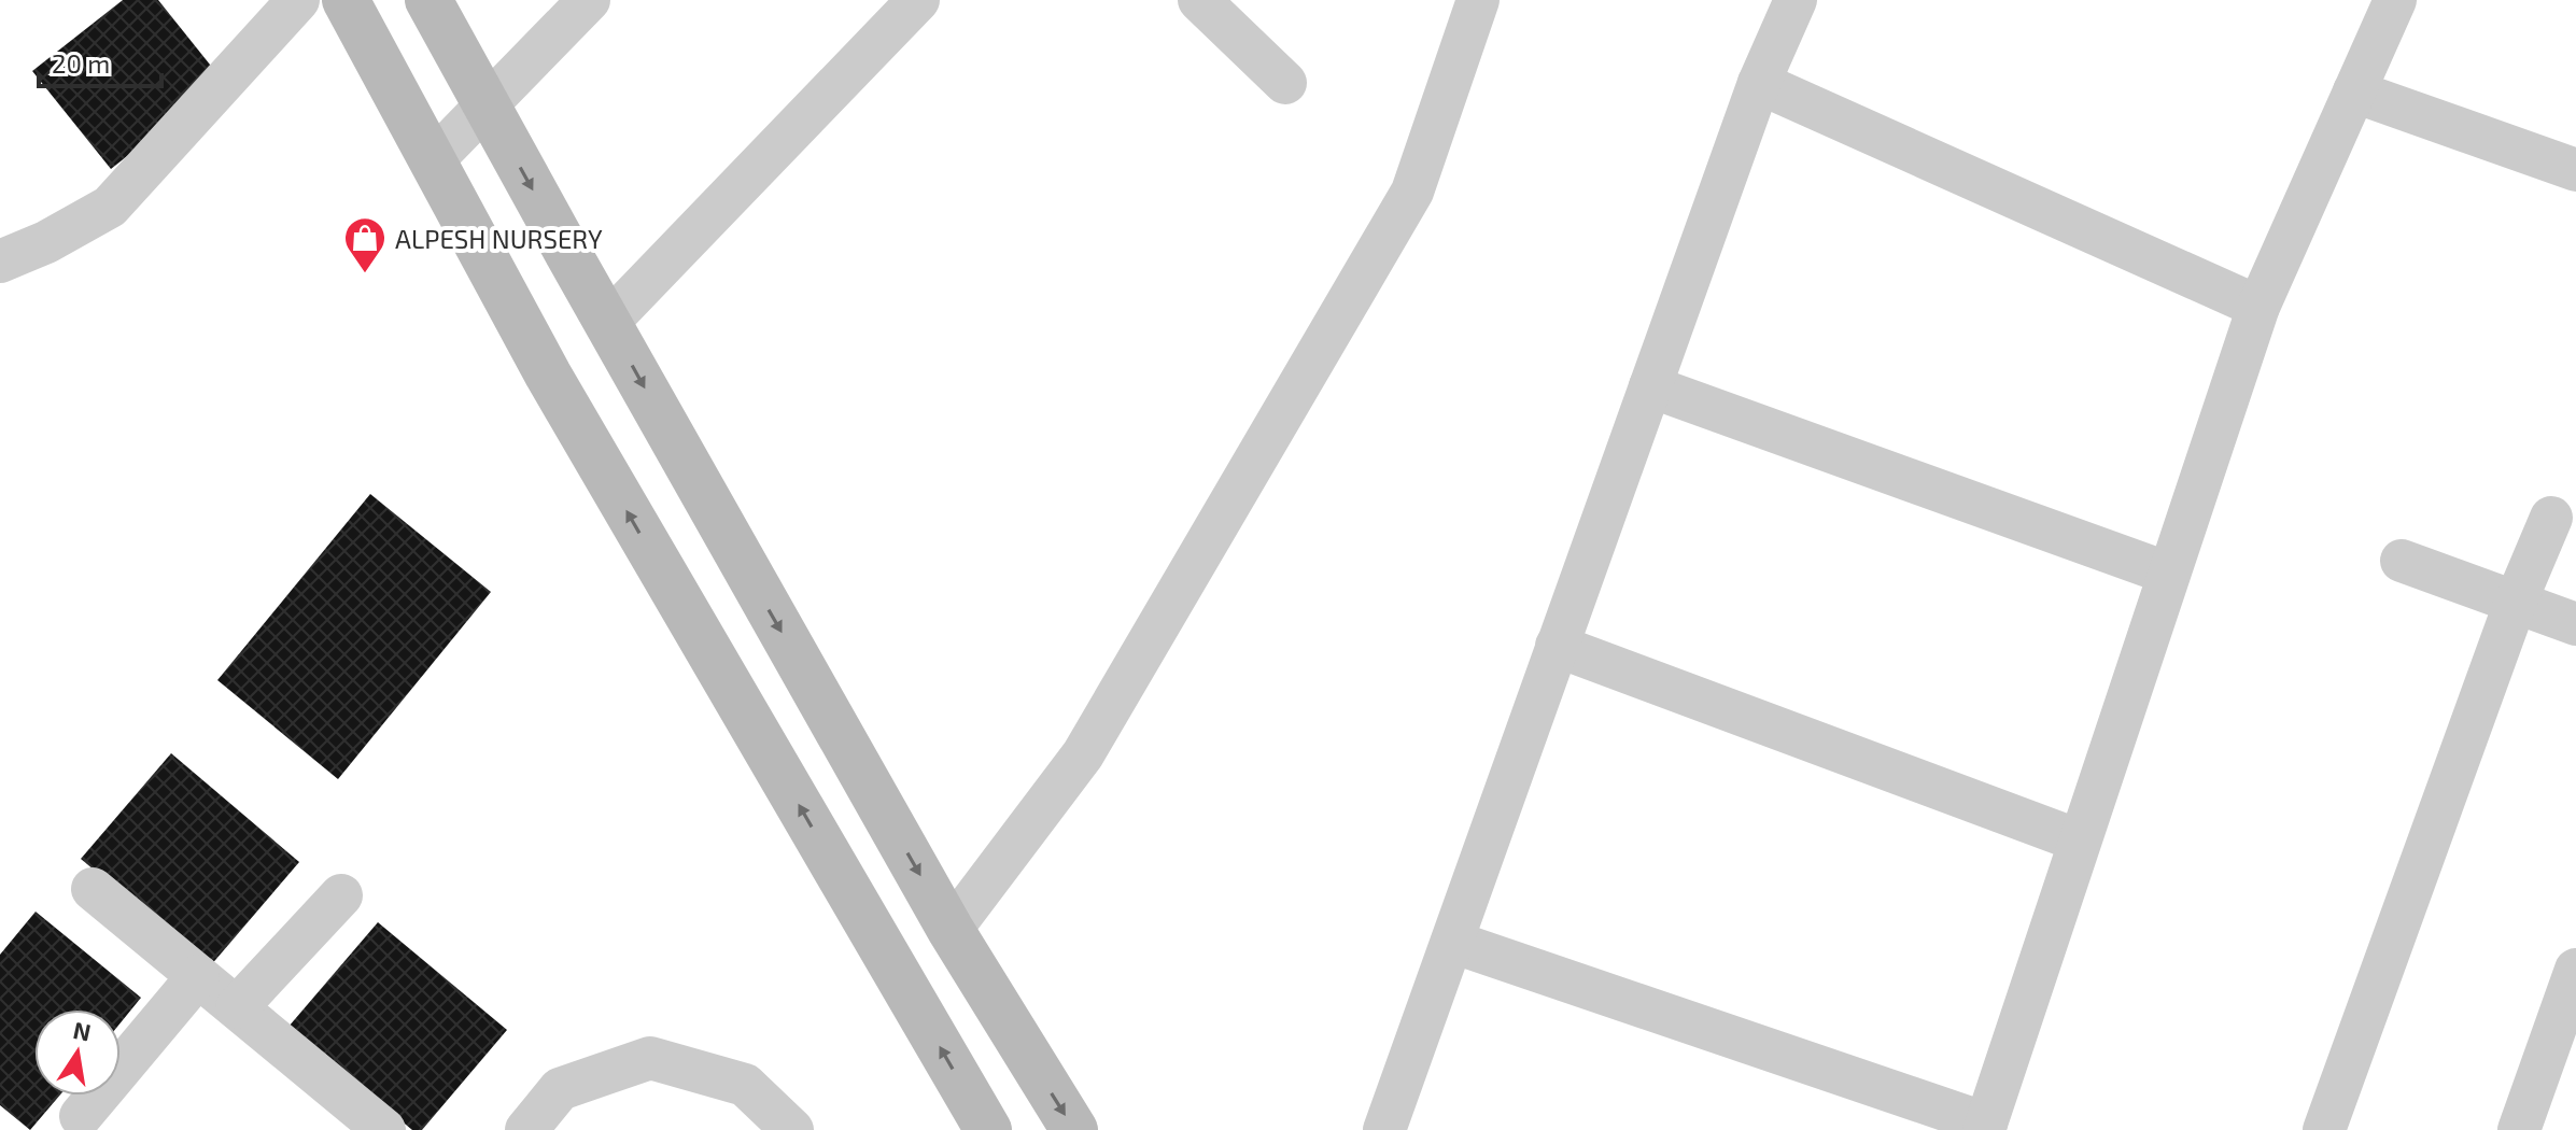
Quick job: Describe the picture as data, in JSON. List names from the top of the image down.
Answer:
{
  "places": {
    "shop": ["ALPESH NURSERY"]
  },
  "scale_bar": "20 m",
  "north": "top"
}
